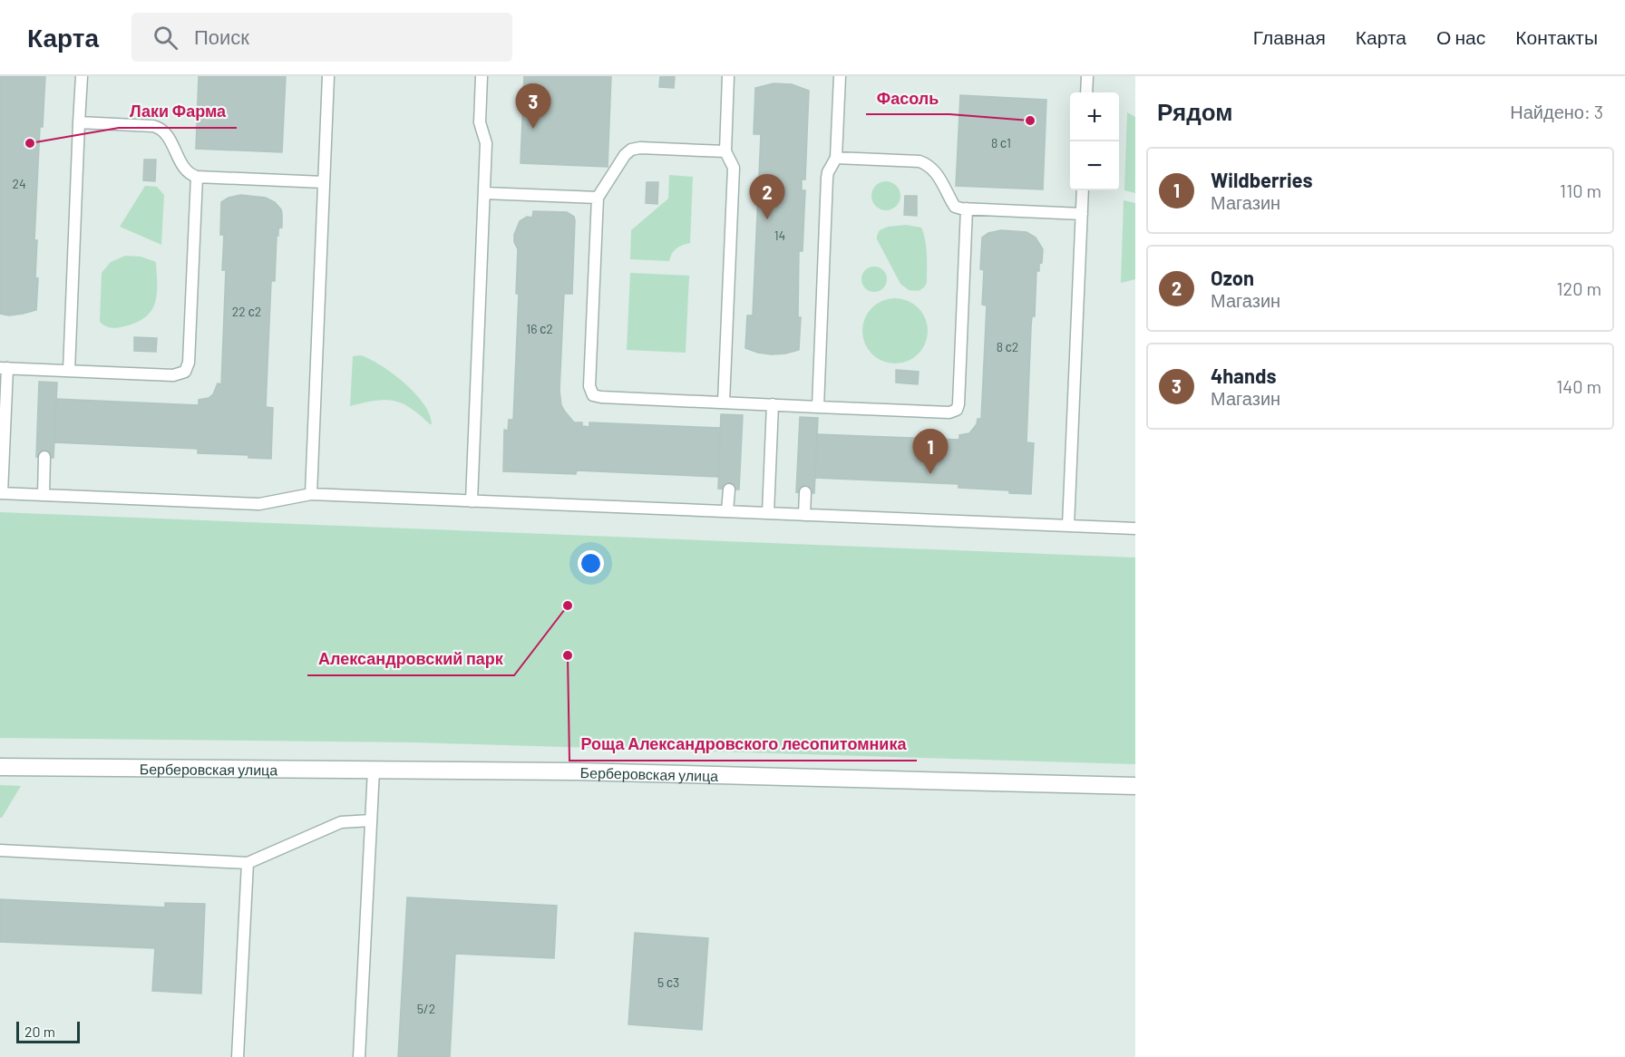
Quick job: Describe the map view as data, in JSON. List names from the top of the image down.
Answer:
{
  "streets": {
    "street": ["Берберовская улица"]
  },
  "places": [
    "Фасоль",
    "Лаки Фарма",
    "Александровский парк",
    "Роща Александровского лесопитомника"
  ],
  "house_numbers": [
    "8 с1",
    "24",
    "14",
    "22 с2",
    "16 с2",
    "8 с2",
    "5 с3",
    "5/2"
  ],
  "scale_bar": "20 m",
  "page": {
    "header": "Карта",
    "search": "Поиск",
    "nav": [
      "Главная",
      "Карта",
      "О нас",
      "Контакты"
    ],
    "heading": ["Рядом", "Найдено: 3"],
    "pins": ["3", "2", "1"],
    "map_buttons": ["+", "−"],
    "list": [
      {
        "mark": "1",
        "name": "Wildberries",
        "note": "Магазин",
        "value": "110 m"
      },
      {
        "mark": "2",
        "name": "Ozon",
        "note": "Магазин",
        "value": "120 m"
      },
      {
        "mark": "3",
        "name": "4hands",
        "note": "Магазин",
        "value": "140 m"
      }
    ],
    "scale": "20 m"
  }
}
